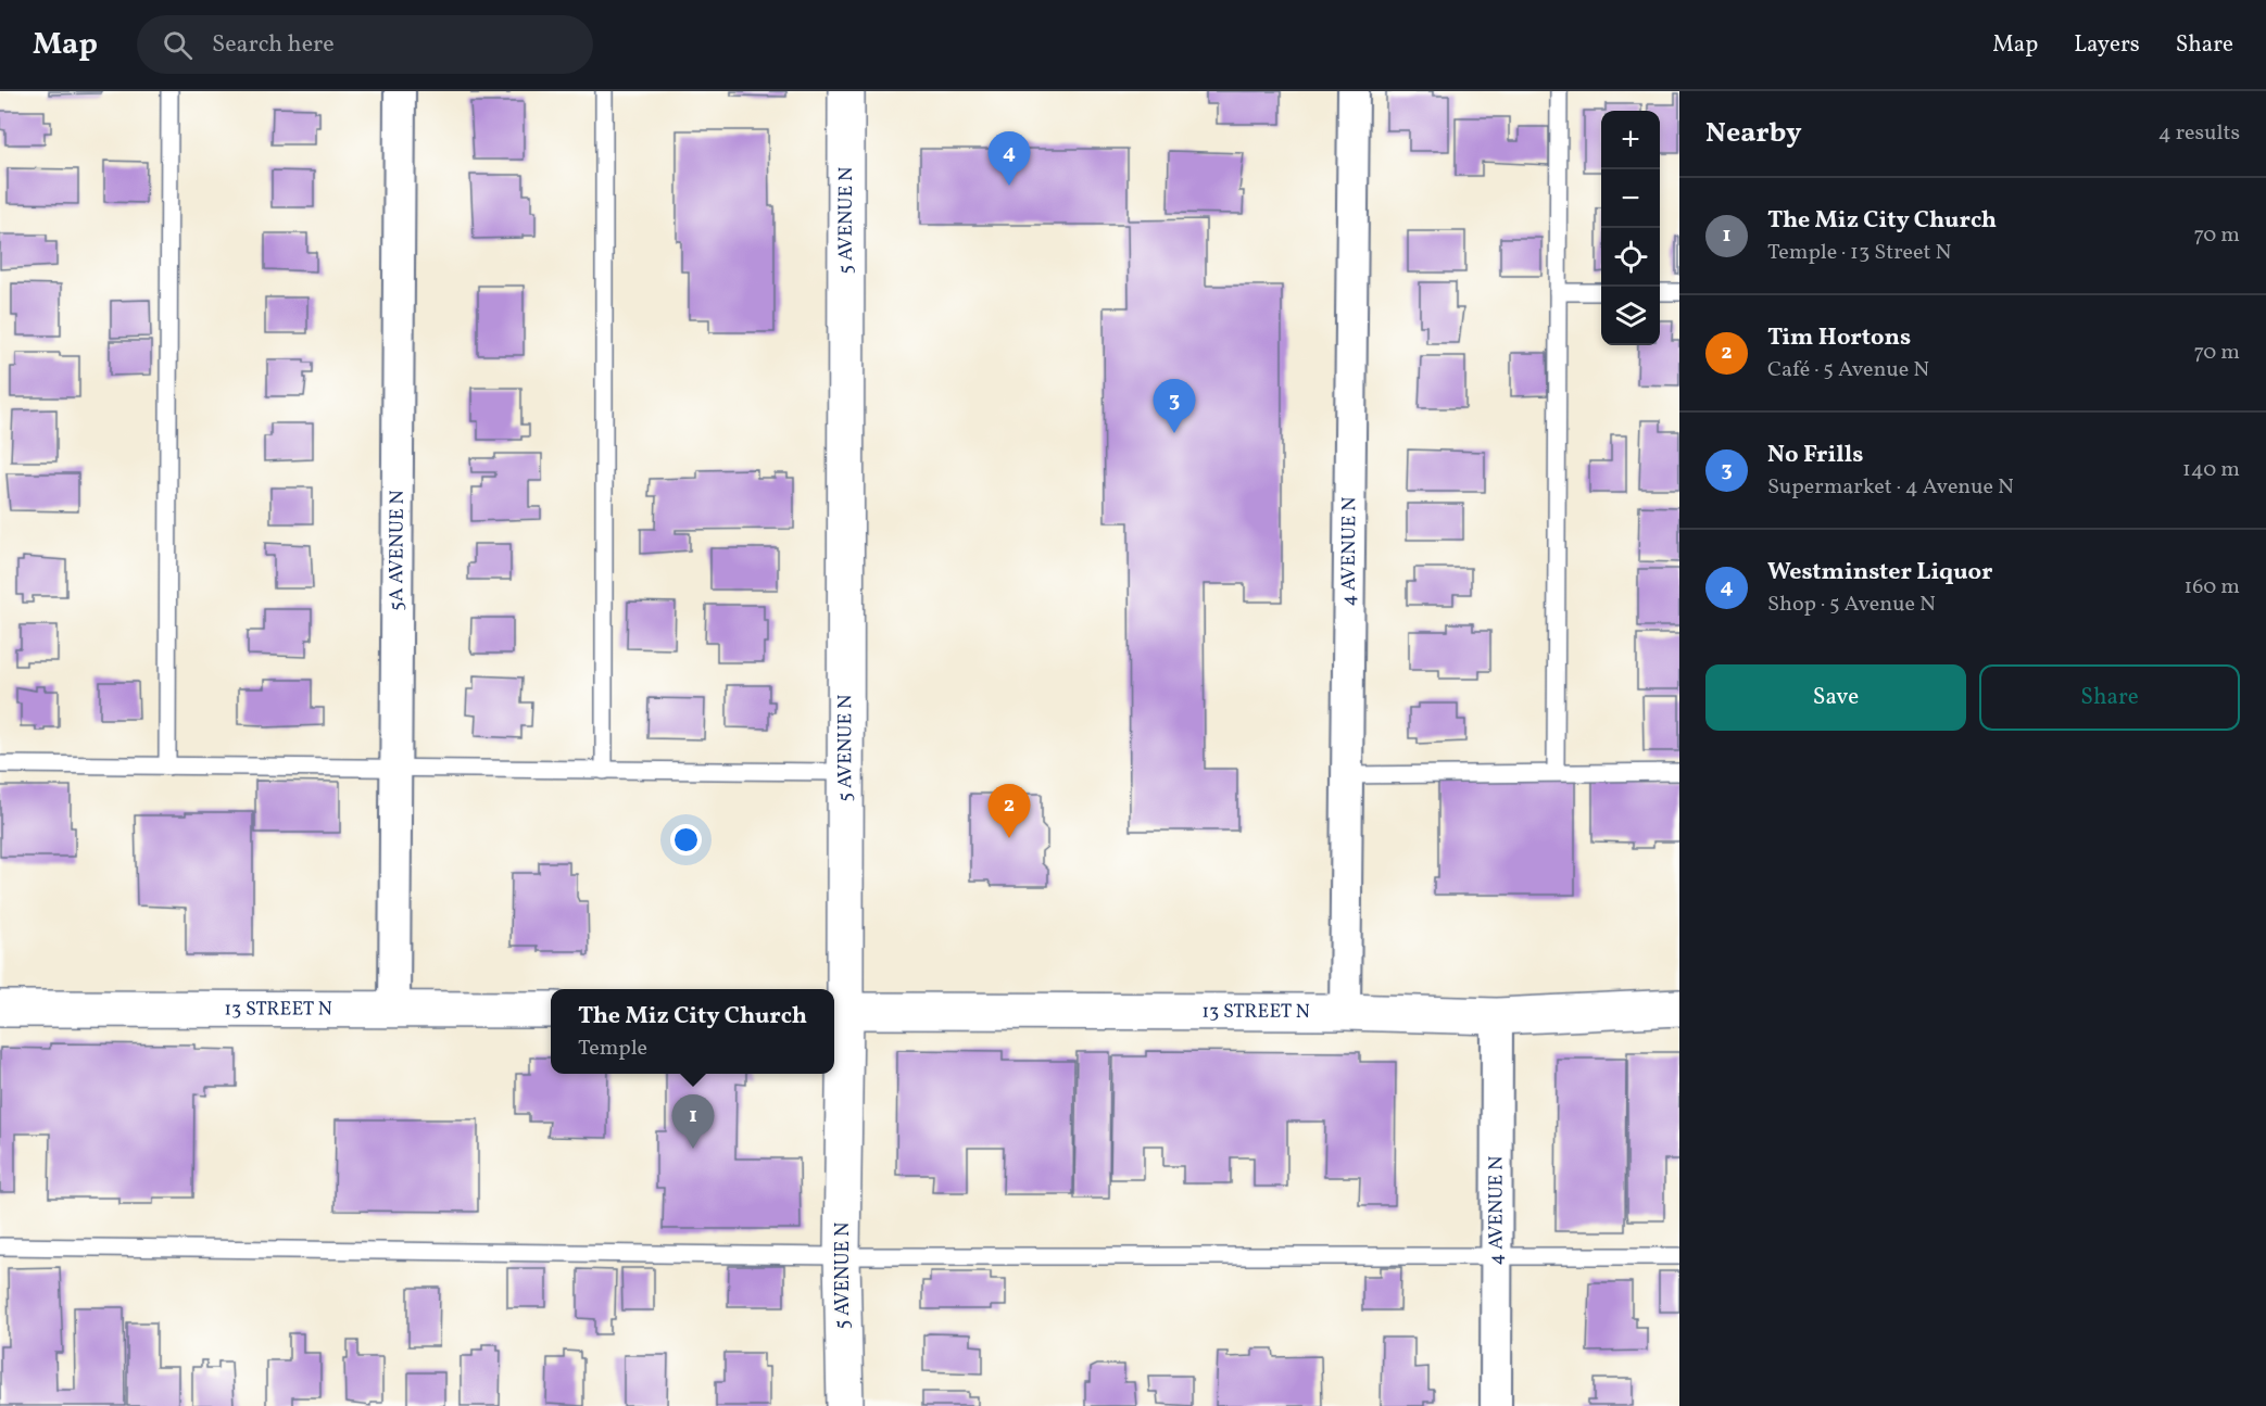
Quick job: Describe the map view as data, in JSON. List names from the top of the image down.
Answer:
{
  "streets": {
    "street": [
      "5 AVENUE N",
      "5A AVENUE N",
      "4 AVENUE N",
      "13 STREET N"
    ]
  },
  "crossings": [
    ["5 AVENUE N", "13 STREET N"],
    ["5A AVENUE N", "13 STREET N"],
    ["4 AVENUE N", "13 STREET N"]
  ],
  "page": {
    "header": "Map",
    "search": "Search here",
    "nav": ["Map", "Layers", "Share"],
    "heading": ["Nearby", "4 results"],
    "map_buttons": ["+", "−"],
    "pins": [
      "4",
      "3",
      "2",
      "1"
    ],
    "list": [
      {
        "mark": "1",
        "name": "The Miz City Church",
        "note": "Temple · 13 Street N",
        "value": "70 m"
      },
      {
        "mark": "2",
        "name": "Tim Hortons",
        "note": "Café · 5 Avenue N",
        "value": "70 m"
      },
      {
        "mark": "3",
        "name": "No Frills",
        "note": "Supermarket · 4 Avenue N",
        "value": "140 m"
      },
      {
        "mark": "4",
        "name": "Westminster Liquor",
        "note": "Shop · 5 Avenue N",
        "value": "160 m"
      }
    ],
    "buttons": ["Save", "Share"],
    "popup": ["The Miz City Church", "Temple"]
  }
}
